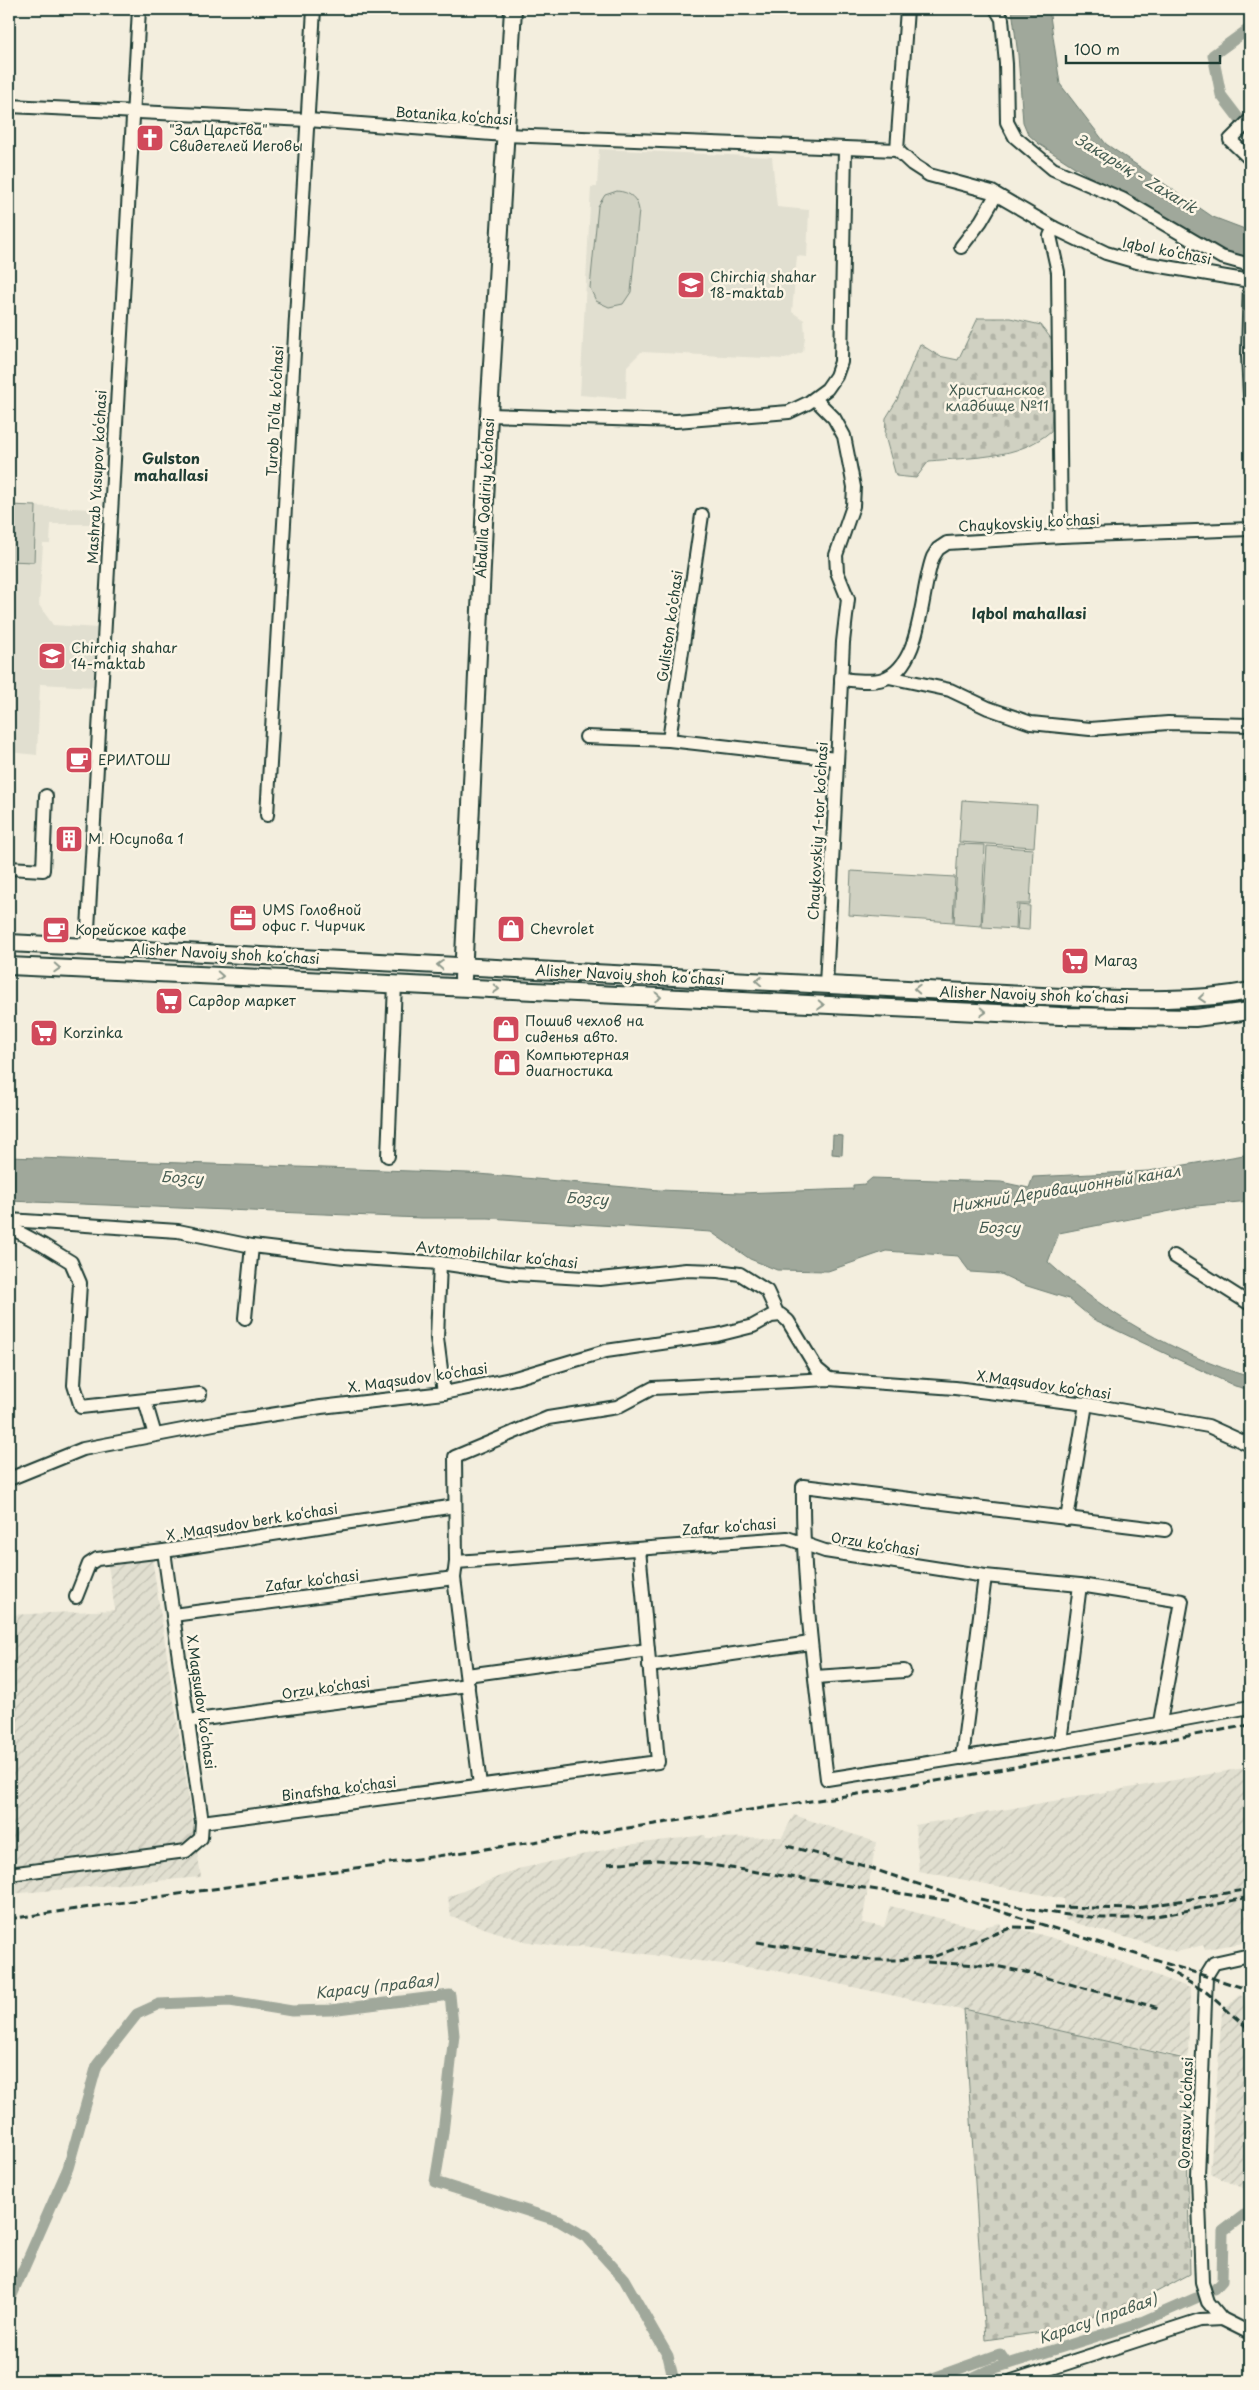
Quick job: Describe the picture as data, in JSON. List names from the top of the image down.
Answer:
{
  "streets": {
    "main road": ["Abdulla Qodiriy ko‘chasi", "Alisher Navoiy shoh koʻchasi"],
    "street": [
      "Botanika ko‘chasi",
      "Iqbol koʻchasi",
      "Turob To‘la ko‘chasi",
      "Mashrab Yusupov ko‘chasi",
      "Chaykovskiy ko‘chasi",
      "Guliston ko‘chasi",
      "Chaykovskiy 1-tor ko‘chasi",
      "Avtomobilchilar ko‘chasi",
      "X. Maqsudov ko‘chasi",
      "X.Maqsudov ko‘chasi",
      "X .Maqsudov berk ko‘chasi",
      "Zafar ko‘chasi",
      "Orzu ko‘chasi",
      "Binafsha ko‘chasi",
      "Qorasuv ko‘chasi"
    ]
  },
  "crossings": [
    ["Botanika ko‘chasi", "Iqbol koʻchasi"],
    ["Botanika ko‘chasi", "Turob To‘la ko‘chasi"],
    ["Botanika ko‘chasi", "Mashrab Yusupov ko‘chasi"],
    ["Botanika ko‘chasi", "Abdulla Qodiriy ko‘chasi"],
    ["Mashrab Yusupov ko‘chasi", "Alisher Navoiy shoh koʻchasi"],
    ["Abdulla Qodiriy ko‘chasi", "Alisher Navoiy shoh koʻchasi"],
    ["Chaykovskiy 1-tor ko‘chasi", "Alisher Navoiy shoh koʻchasi"],
    ["Avtomobilchilar ko‘chasi", "X. Maqsudov ko‘chasi"],
    ["X.Maqsudov ko‘chasi", "X .Maqsudov berk ko‘chasi"],
    ["X.Maqsudov ko‘chasi", "Zafar ko‘chasi"],
    ["X.Maqsudov ko‘chasi", "Orzu ko‘chasi"],
    ["X.Maqsudov ko‘chasi", "Binafsha ko‘chasi"],
    ["Zafar ko‘chasi", "Orzu ko‘chasi"]
  ],
  "districts": ["Gulston mahallasi", "Iqbol mahallasi"],
  "water": [
    "Закарық - Zaxarik",
    "Бозсу",
    "Нижний Деривационный канал",
    "Карасу (правая)"
  ],
  "parks": ["Христианское кладбище №11"],
  "places": {
    "church": ["\"Зал Царства\" Свидетелей Иеговы"],
    "school or university": ["Chirchiq shahar 18-maktab", "Chirchiq shahar 14-maktab"],
    "cafe": ["ЕРИЛТОШ", "Корейское кафе"],
    "building": ["М. Юсупова 1"],
    "office": ["UMS Головной офис г. Чирчик"],
    "shop": ["Chevrolet", "Пошив чехлов на сиденья авто.", "Компьютерная диагностика"],
    "supermarket": ["Магаз", "Сардор маркет", "Korzinka"]
  },
  "scale_bar": "100 m"
}
